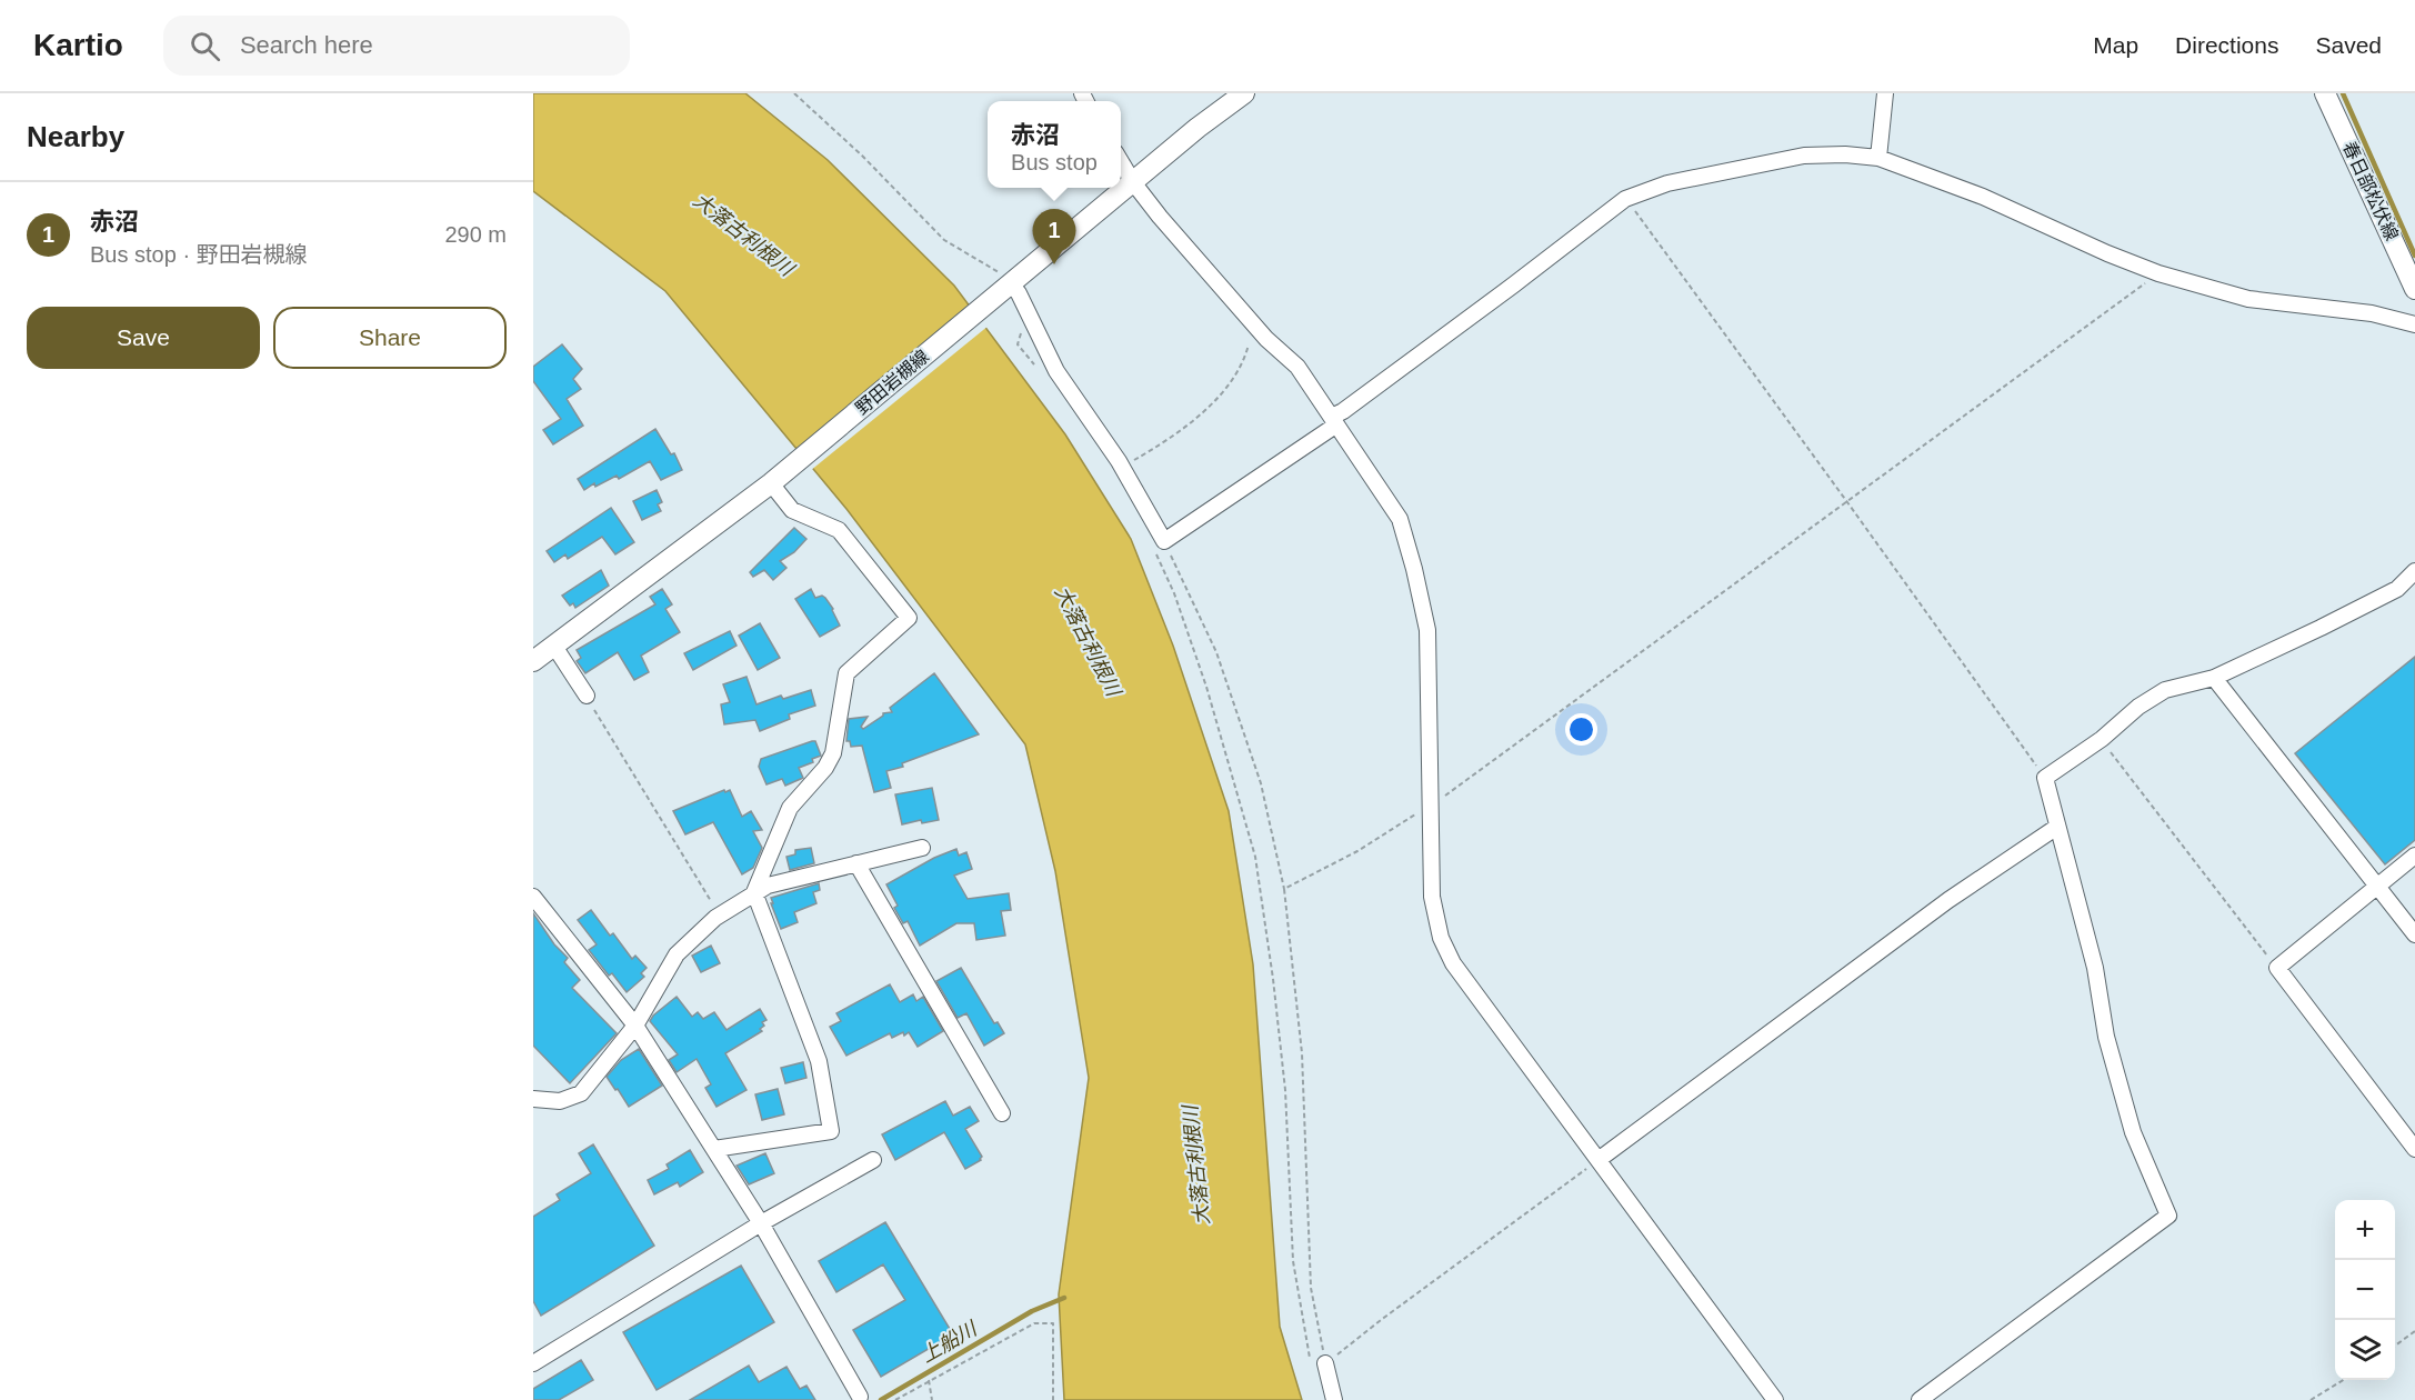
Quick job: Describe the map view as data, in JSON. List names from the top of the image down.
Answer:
{
  "streets": {
    "main road": ["春日部松伏線", "野田岩槻線"]
  },
  "water": ["大落古利根川", "上船川"],
  "page": {
    "header": "Kartio",
    "search": "Search here",
    "nav": ["Map", "Directions", "Saved"],
    "heading": "Nearby",
    "popup": ["赤沼", "Bus stop"],
    "list": [
      {
        "mark": "1",
        "name": "赤沼",
        "note": "Bus stop · 野田岩槻線",
        "value": "290 m"
      }
    ],
    "pins": "1",
    "buttons": ["Save", "Share"],
    "map_buttons": ["+", "−"]
  }
}
